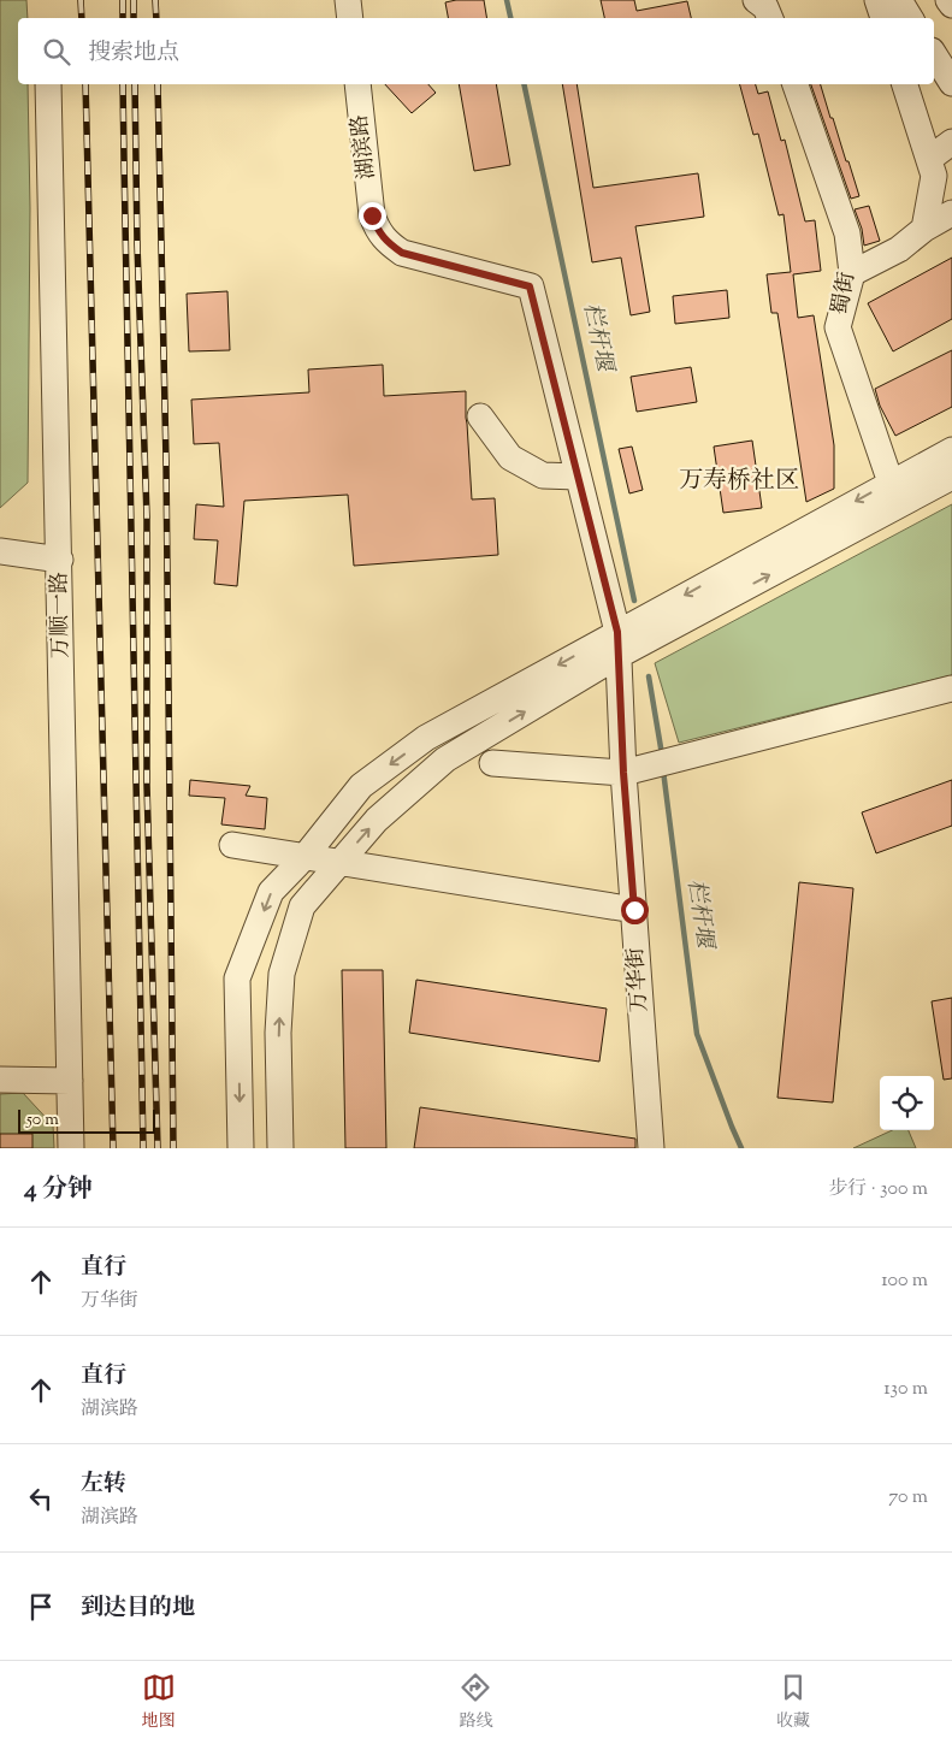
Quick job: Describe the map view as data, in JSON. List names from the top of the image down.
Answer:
{
  "streets": {
    "street": [
      "湖滨路",
      "蜀街",
      "万顺一路",
      "万华街"
    ]
  },
  "crossings": [
    ["湖滨路", "万华街"]
  ],
  "districts": ["万寿桥社区"],
  "water": ["栏杆堰"],
  "scale_bar": "50 m",
  "page": {
    "search": "搜索地点",
    "scale": "50 m",
    "heading": ["4 分钟", "步行 · 300 m"],
    "list": [
      ["直行", "万华街", "100 m"],
      ["直行", "湖滨路", "130 m"],
      ["左转", "湖滨路", "70 m"],
      "到达目的地"
    ],
    "nav": ["地图", "路线", "收藏"]
  }
}
